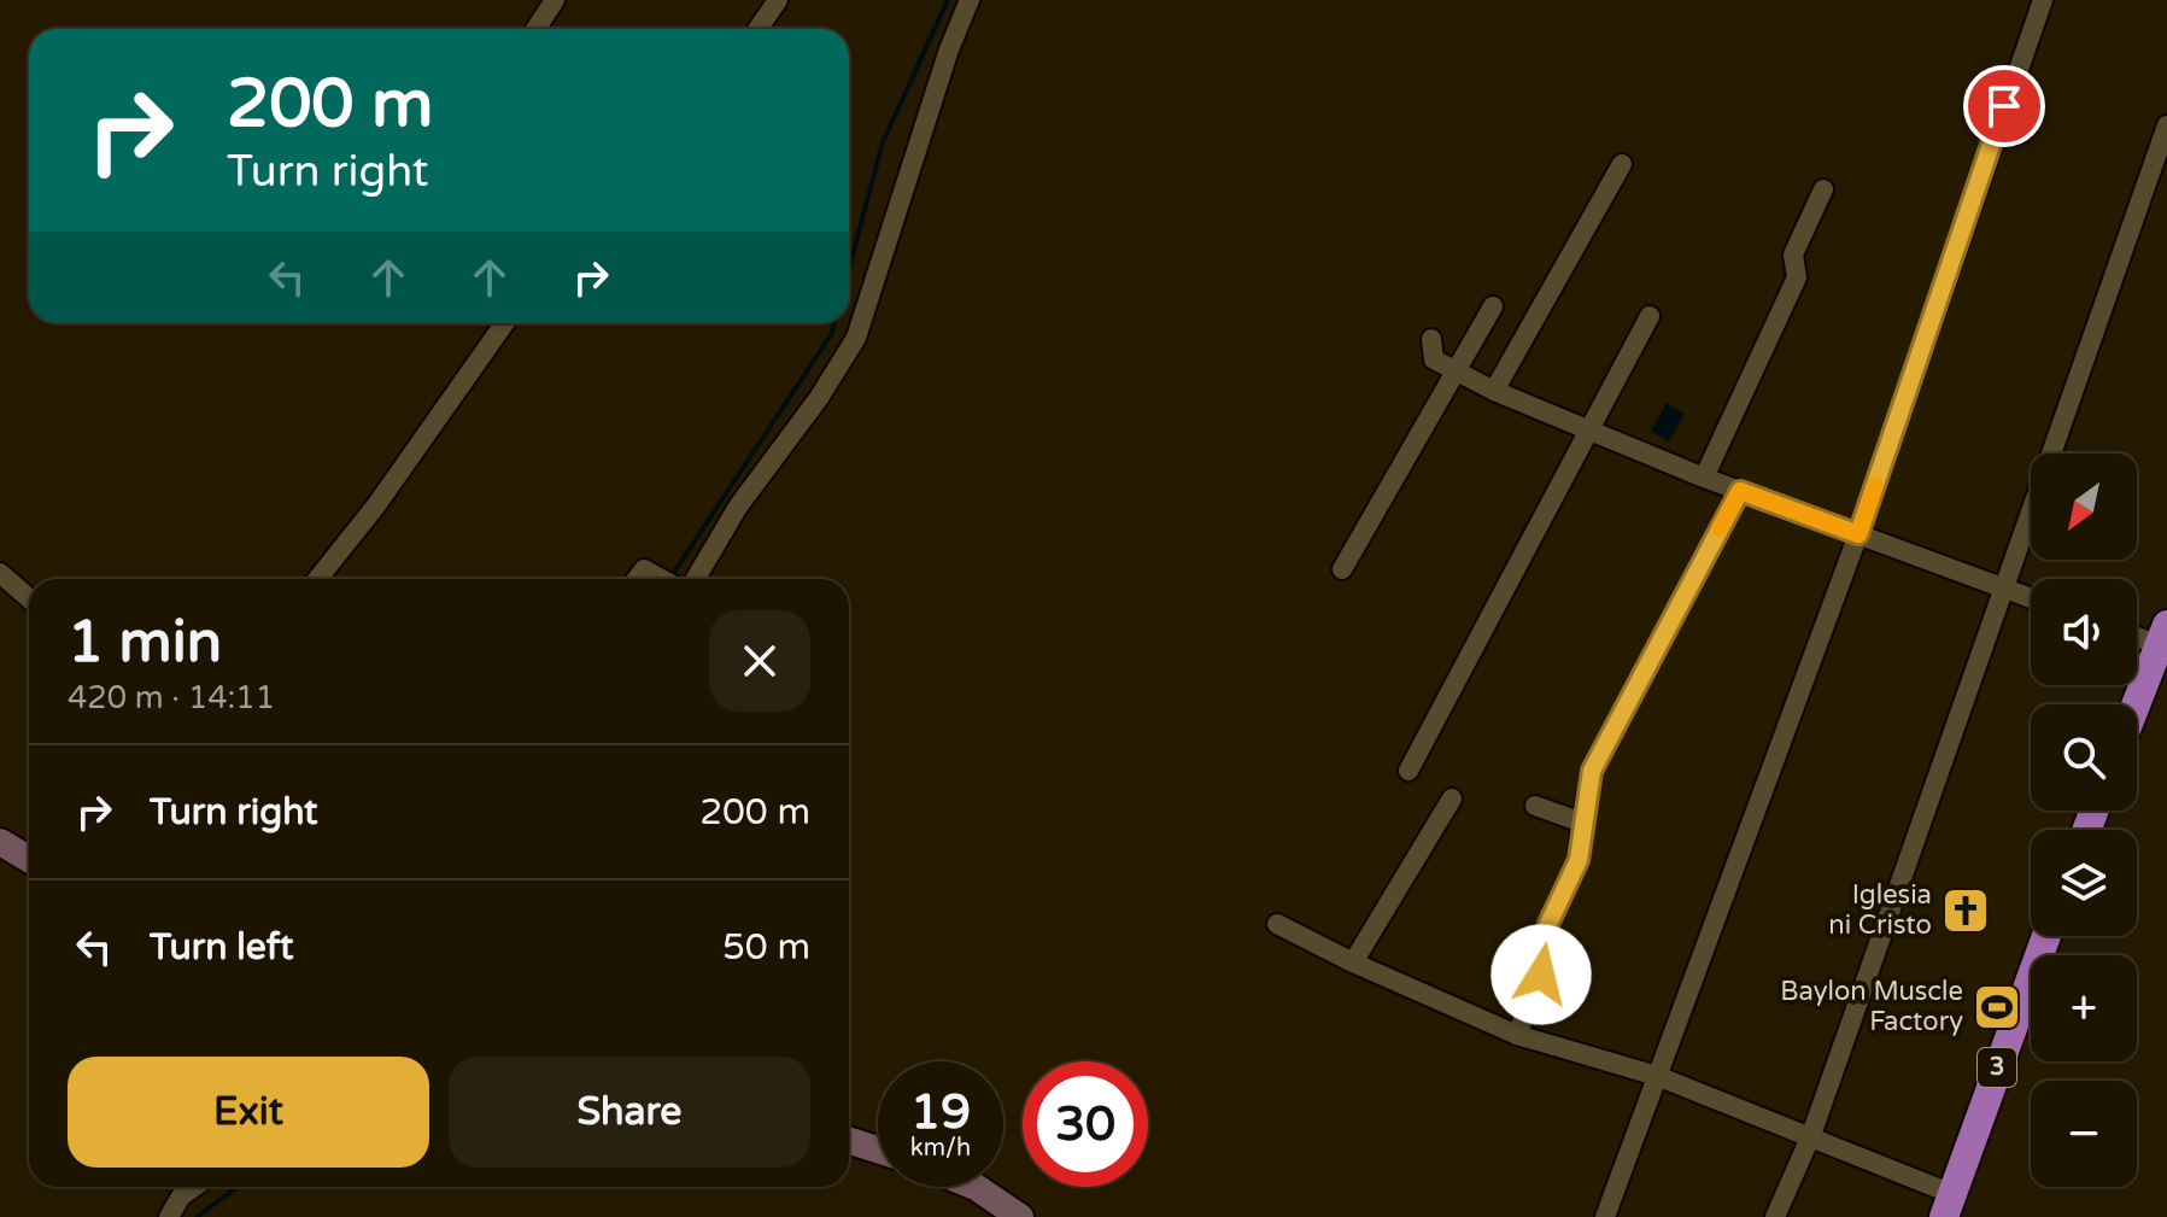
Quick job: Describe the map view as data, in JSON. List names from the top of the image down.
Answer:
{
  "streets": {
    "highway": ["3"]
  },
  "places": {
    "church": ["Iglesia ni Cristo"],
    "sports": ["Baylon Muscle Factory"]
  },
  "north": "bottom left",
  "page": {
    "turn": ["200 m", "Turn right"],
    "map_buttons": ["+", "−"],
    "heading": ["1 min", "420 m · 14:11"],
    "list": [
      {
        "name": "Turn right",
        "value": "200 m"
      },
      {
        "name": "Turn left",
        "value": "50 m"
      }
    ],
    "buttons": ["Exit", "Share"],
    "speed": "19 km/h",
    "limit": "30"
  }
}
